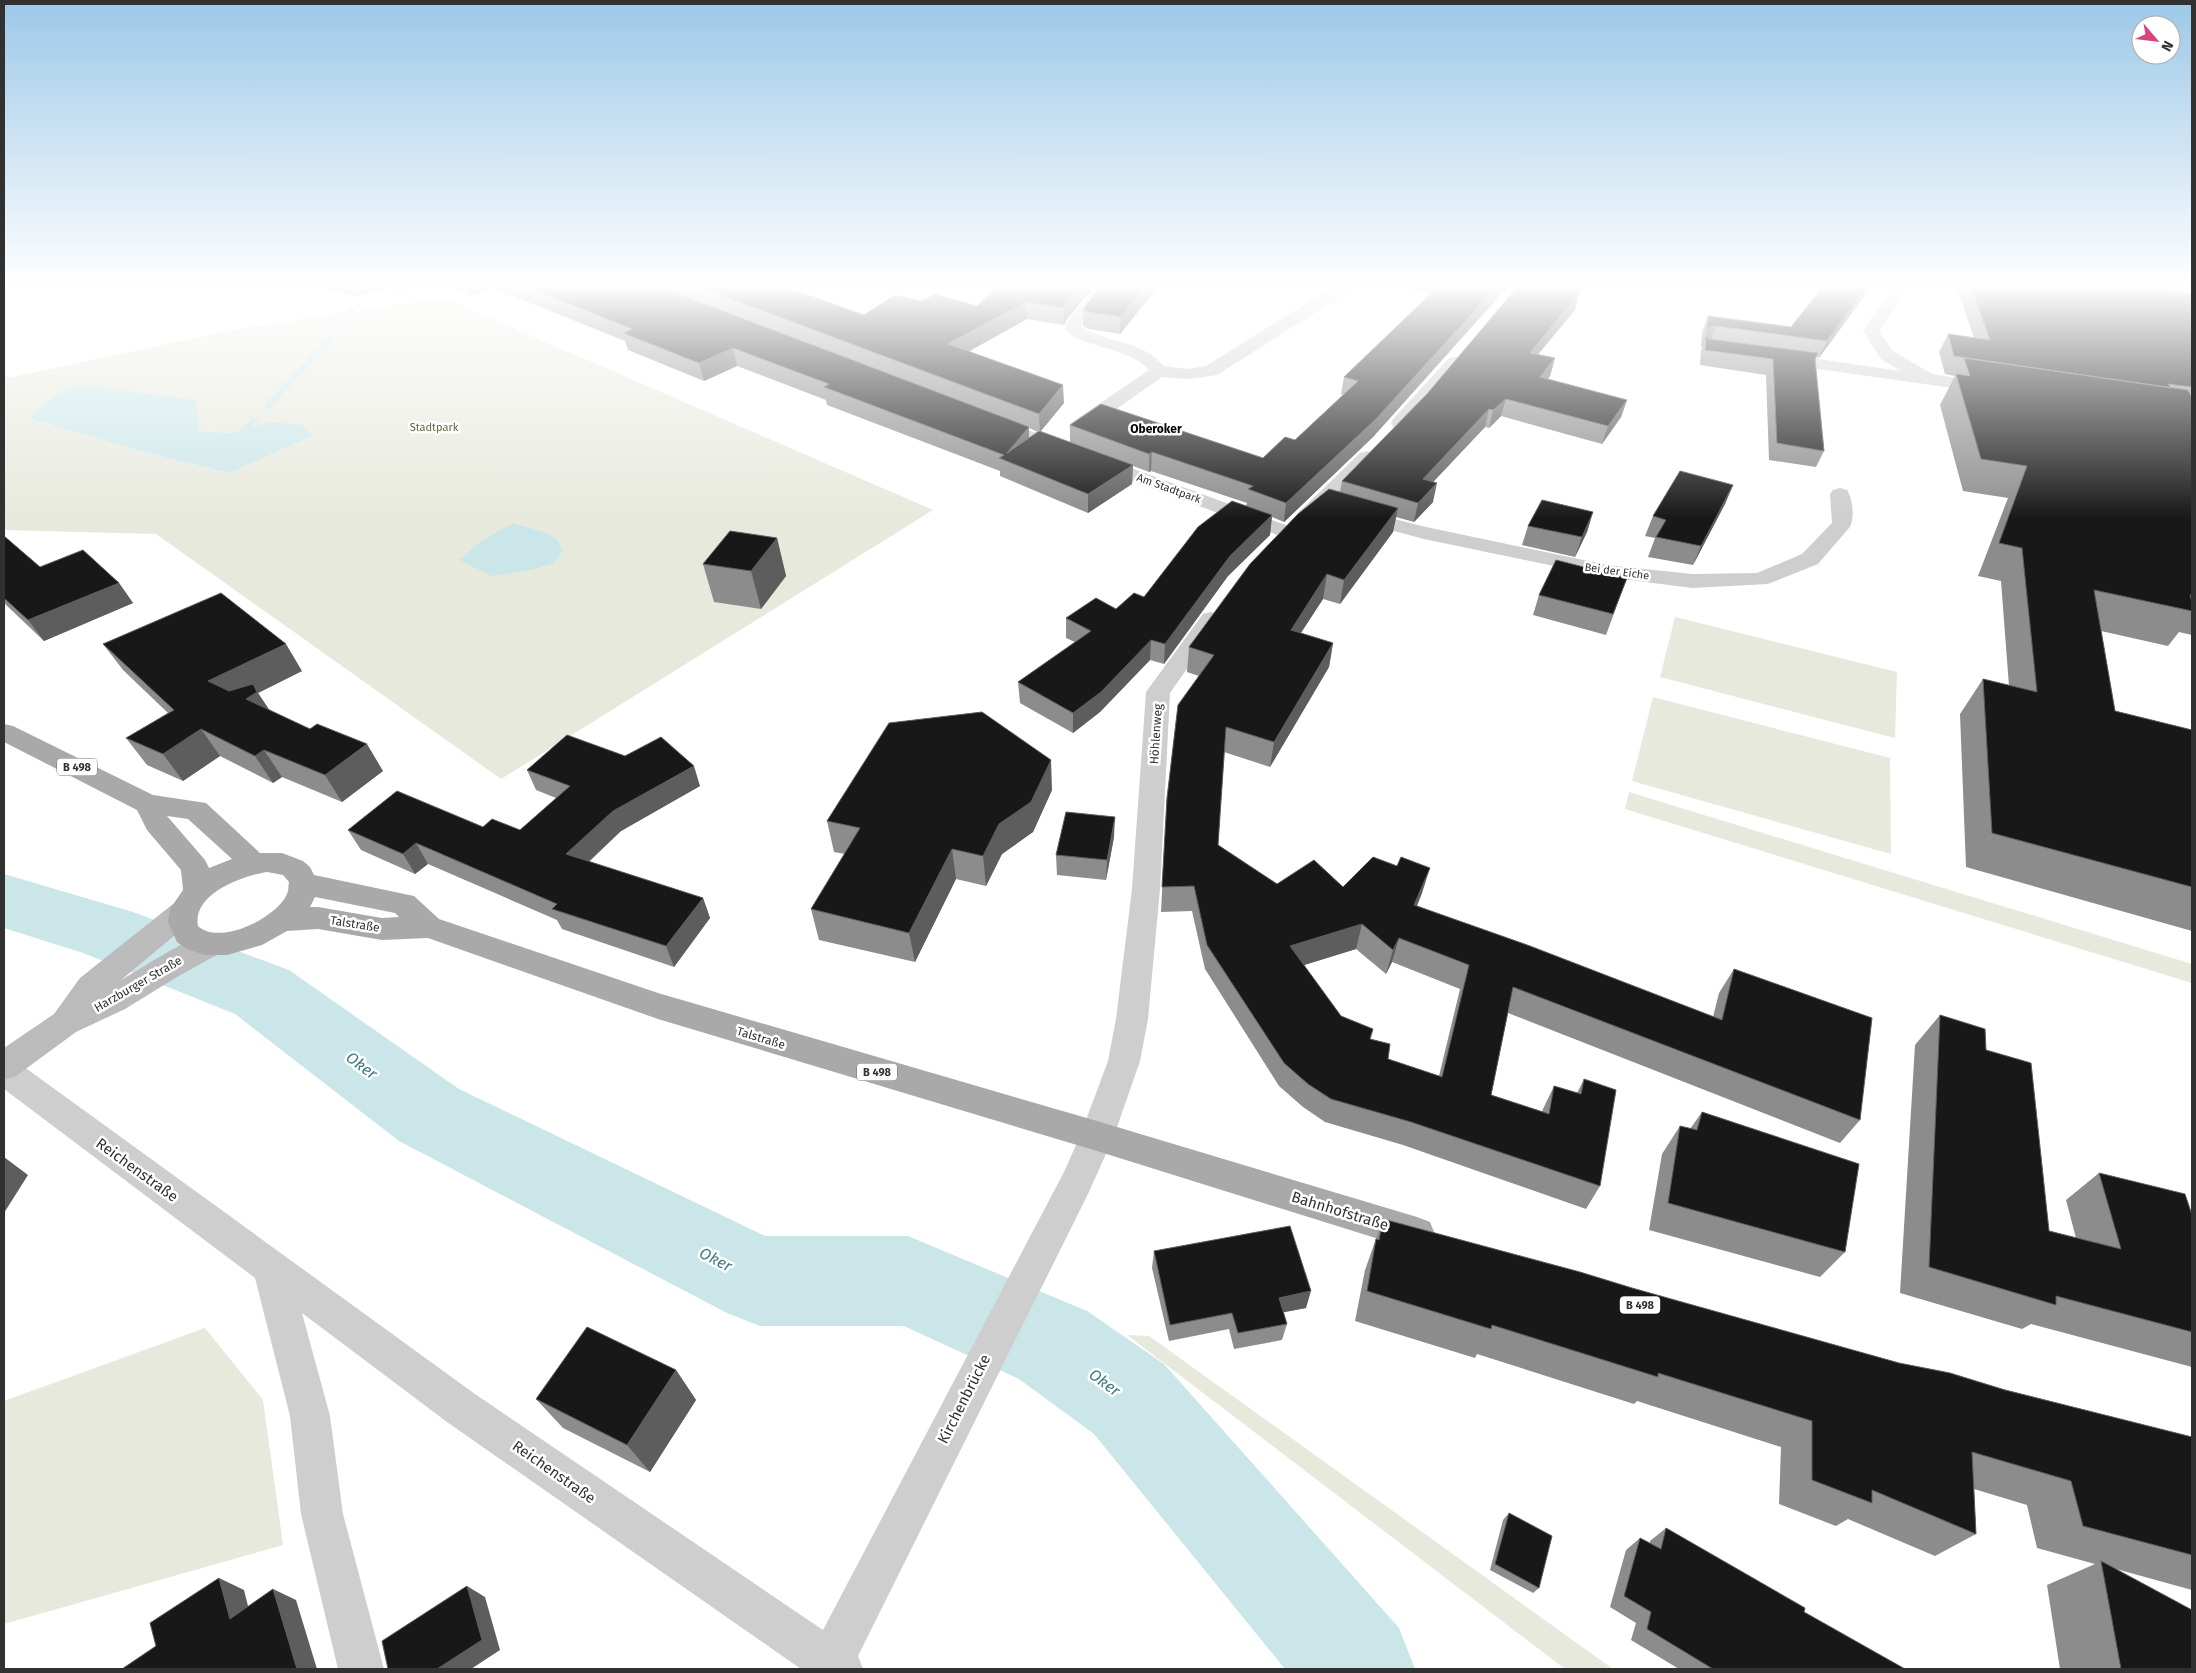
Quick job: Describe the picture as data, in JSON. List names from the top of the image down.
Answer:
{
  "streets": {
    "main road": [
      "B 498",
      "Talstraße",
      "Harzburger Straße",
      "Bahnhofstraße"
    ],
    "street": [
      "Am Stadtpark",
      "Bei der Eiche",
      "Höhlenweg",
      "Reichenstraße",
      "Kirchenbrücke"
    ]
  },
  "crossings": [
    ["Höhlenweg", "Talstraße"],
    ["Höhlenweg", "Bahnhofstraße"],
    ["Höhlenweg", "Kirchenbrücke"],
    ["B 498", "Talstraße"],
    ["Talstraße", "Harzburger Straße"],
    ["Talstraße", "Bahnhofstraße"],
    ["Talstraße", "Kirchenbrücke"],
    ["Reichenstraße", "Kirchenbrücke"],
    ["Bahnhofstraße", "Kirchenbrücke"]
  ],
  "districts": ["Oberoker"],
  "water": ["Oker"],
  "parks": ["Stadtpark"],
  "north": "bottom right"
}
